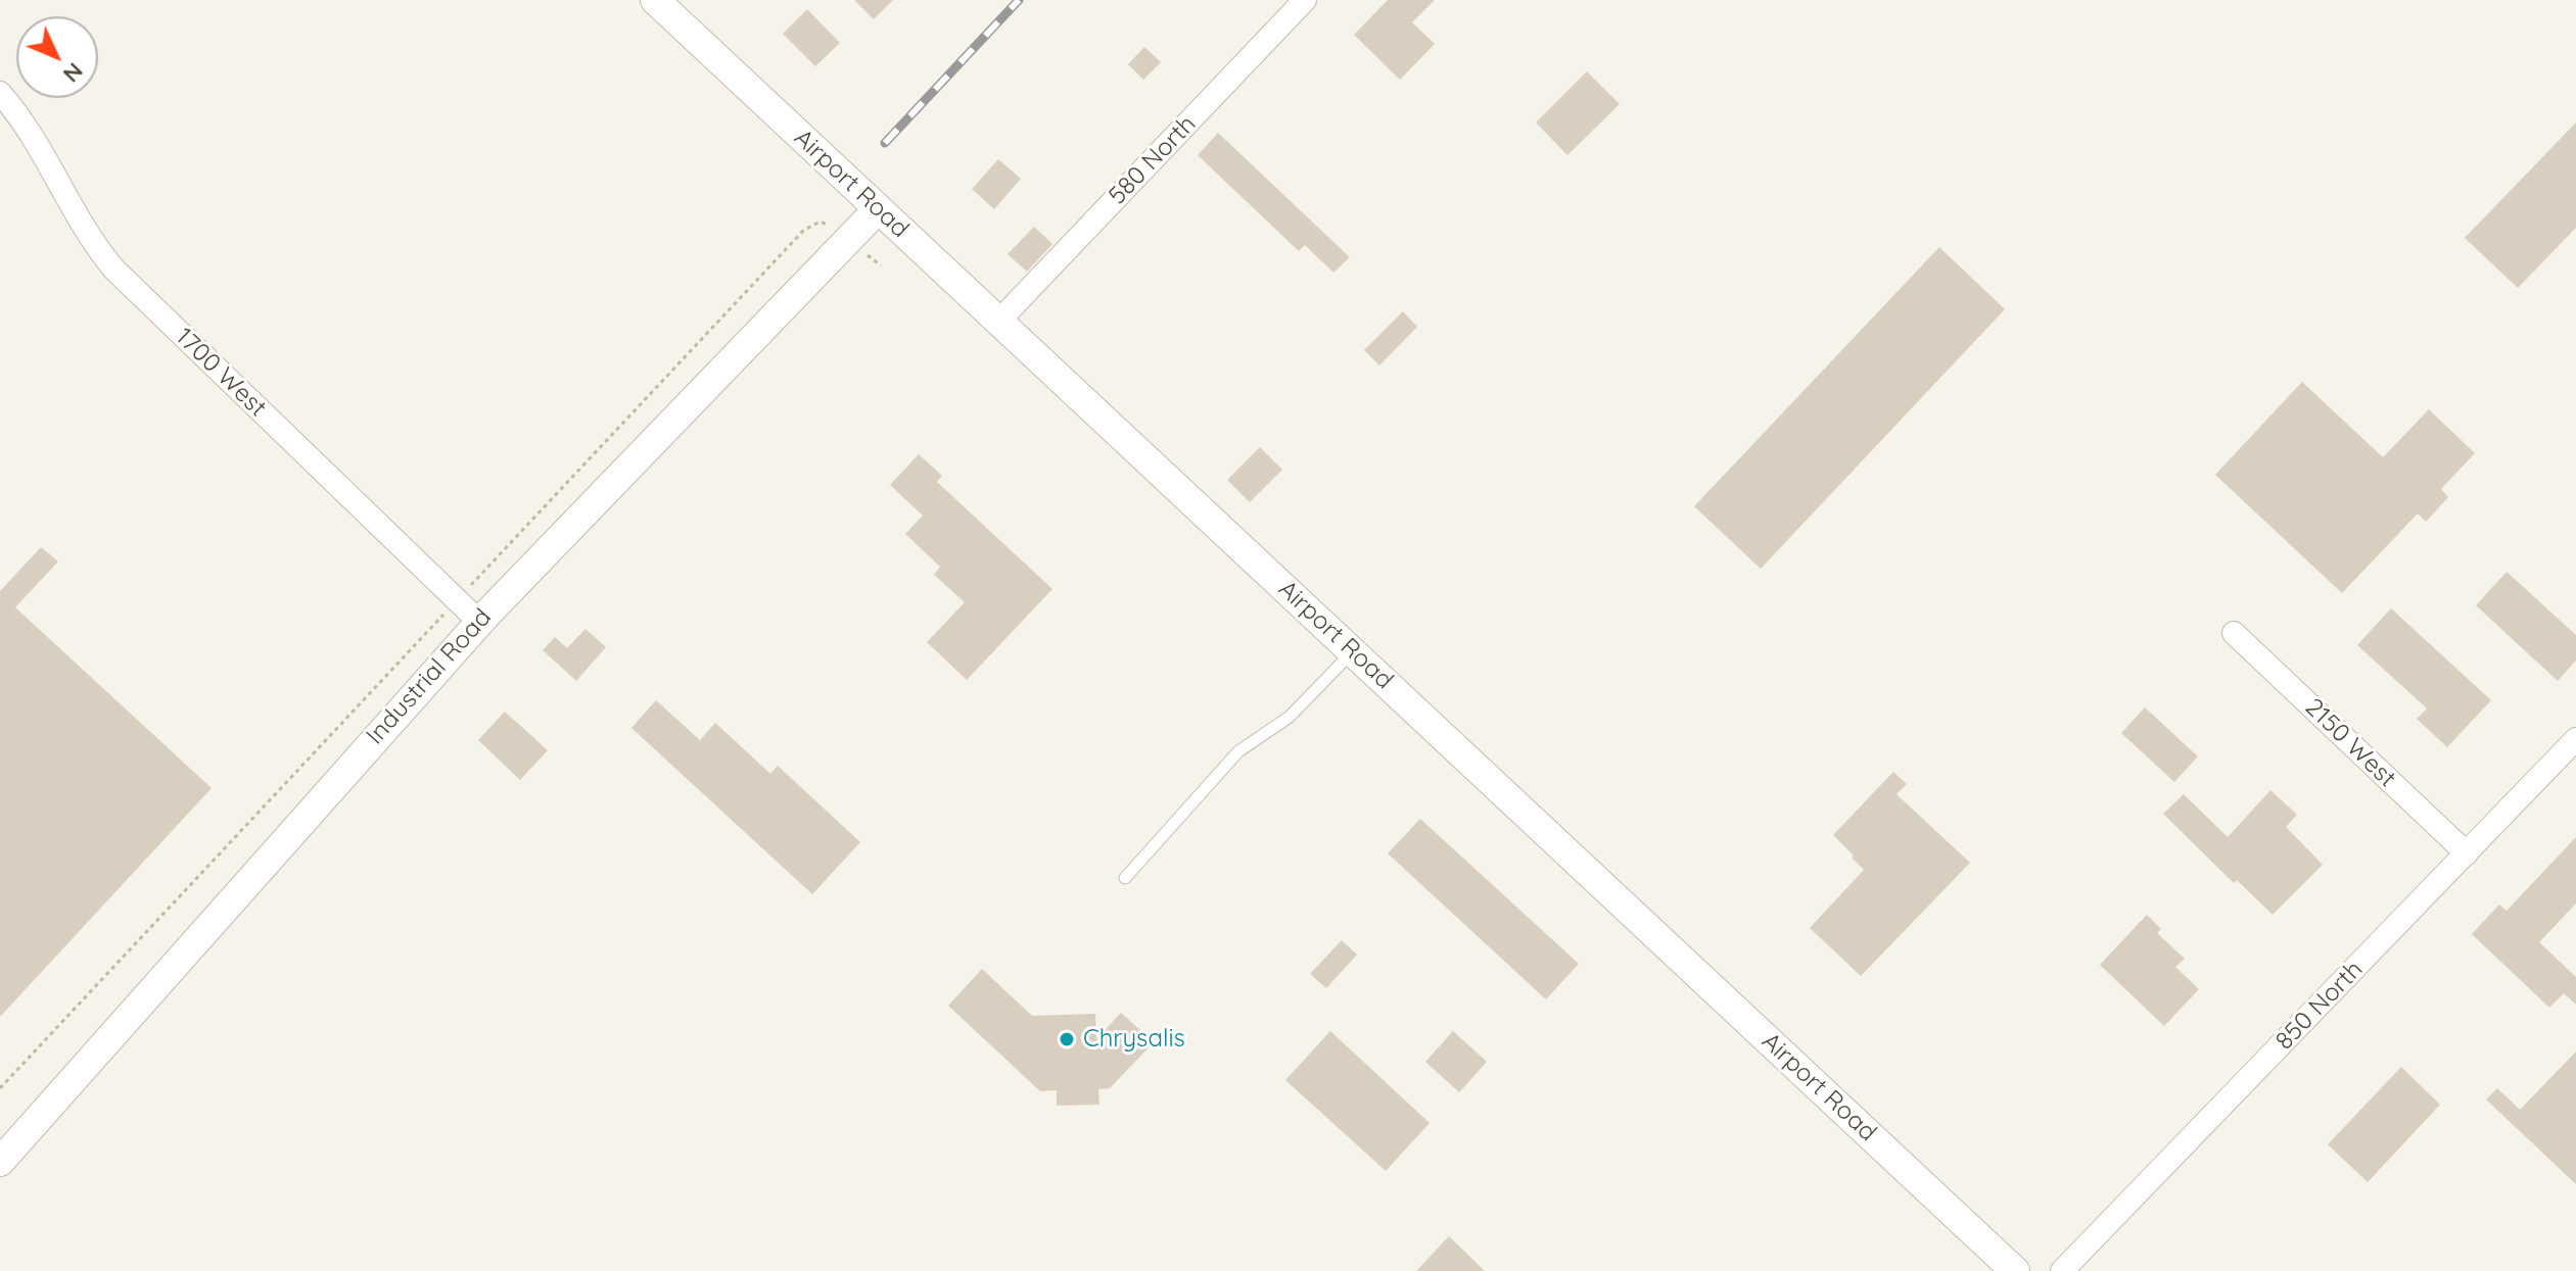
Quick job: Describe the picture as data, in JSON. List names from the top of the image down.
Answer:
{
  "streets": {
    "street": [
      "580 North",
      "Airport Road",
      "1700 West",
      "Industrial Road",
      "2150 West",
      "850 North"
    ]
  },
  "crossings": [
    ["580 North", "Airport Road"],
    ["Airport Road", "Industrial Road"],
    ["1700 West", "Industrial Road"],
    ["2150 West", "850 North"]
  ],
  "places": ["Chrysalis"],
  "north": "bottom right"
}
